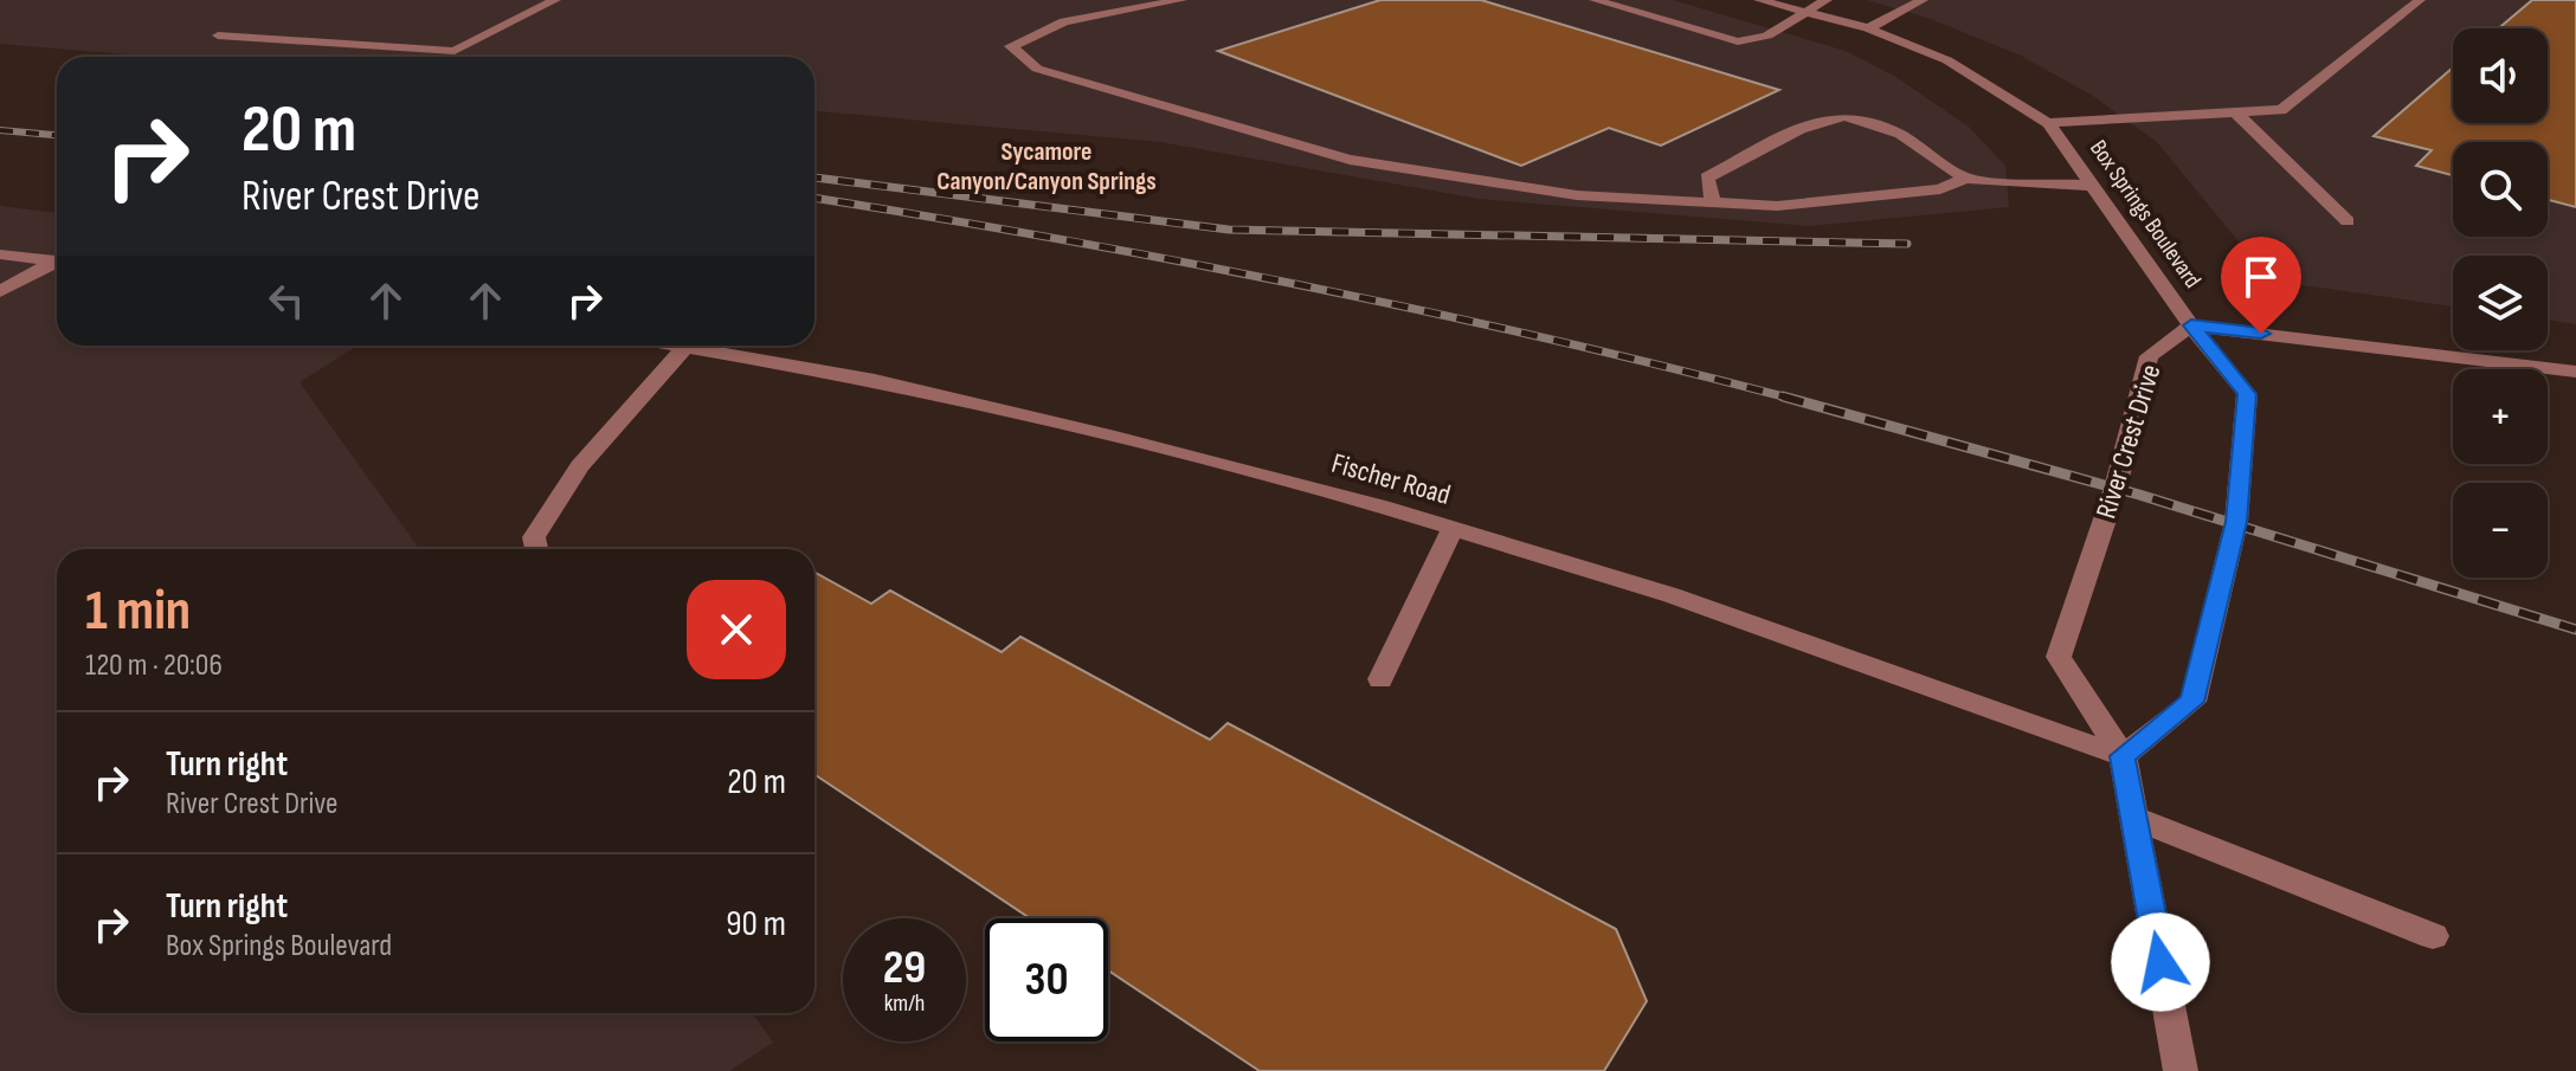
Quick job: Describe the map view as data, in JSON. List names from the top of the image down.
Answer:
{
  "streets": {
    "street": ["Box Springs Boulevard", "River Crest Drive", "Fischer Road"]
  },
  "crossings": [
    ["Box Springs Boulevard", "River Crest Drive"],
    ["River Crest Drive", "Fischer Road"]
  ],
  "districts": ["Sycamore Canyon/Canyon Springs"],
  "page": {
    "map_buttons": ["+", "−"],
    "turn": ["20 m", "River Crest Drive"],
    "heading": ["1 min", "120 m · 20:06"],
    "list": [
      {
        "name": "Turn right",
        "note": "River Crest Drive",
        "value": "20 m"
      },
      {
        "name": "Turn right",
        "note": "Box Springs Boulevard",
        "value": "90 m"
      }
    ],
    "speed": "29 km/h",
    "limit": "30"
  }
}
